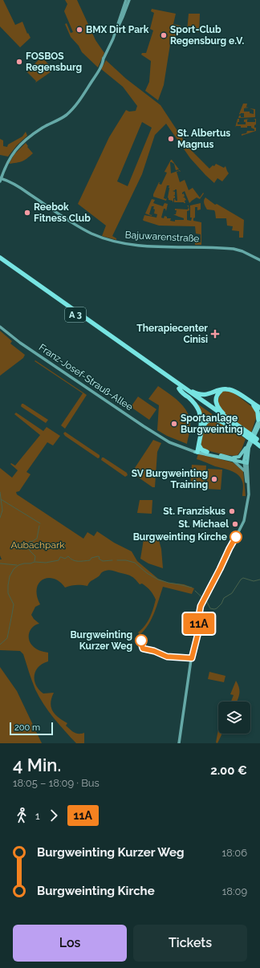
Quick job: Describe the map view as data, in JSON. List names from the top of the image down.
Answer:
{
  "streets": {
    "highway": ["A 3"],
    "main road": ["Franz-Josef-Strauß-Allee"],
    "street": ["Bajuwarenstraße"]
  },
  "crossings": [
    ["A 3", "Franz-Josef-Strauß-Allee"]
  ],
  "parks": ["Aubachpark"],
  "places": {
    "other": [
      "BMX Dirt Park",
      "Sport-Club Regensburg e.V.",
      "FOSBOS Regensburg",
      "St. Albertus Magnus",
      "Reebok Fitness Club",
      "Sportanlage Burgweinting",
      "SV Burgweinting Training",
      "St. Franziskus",
      "St. Michael",
      "Burgweinting Kirche",
      "Burgweinting Kurzer Weg"
    ],
    "health": ["Therapiecenter Cinisi"]
  },
  "lines": ["bus line 11A"],
  "scale_bar": "200 m",
  "page": {
    "on_map": "11A",
    "scale": "200 m",
    "heading": ["4 Min.", "18:05 – 18:09 · Bus", "2.00 €"],
    "legs": ["1", "11A"],
    "list": [
      {
        "name": "Burgweinting Kurzer Weg",
        "value": "18:06"
      },
      {
        "name": "Burgweinting Kirche",
        "value": "18:09"
      }
    ],
    "buttons": ["Los", "Tickets"]
  }
}
